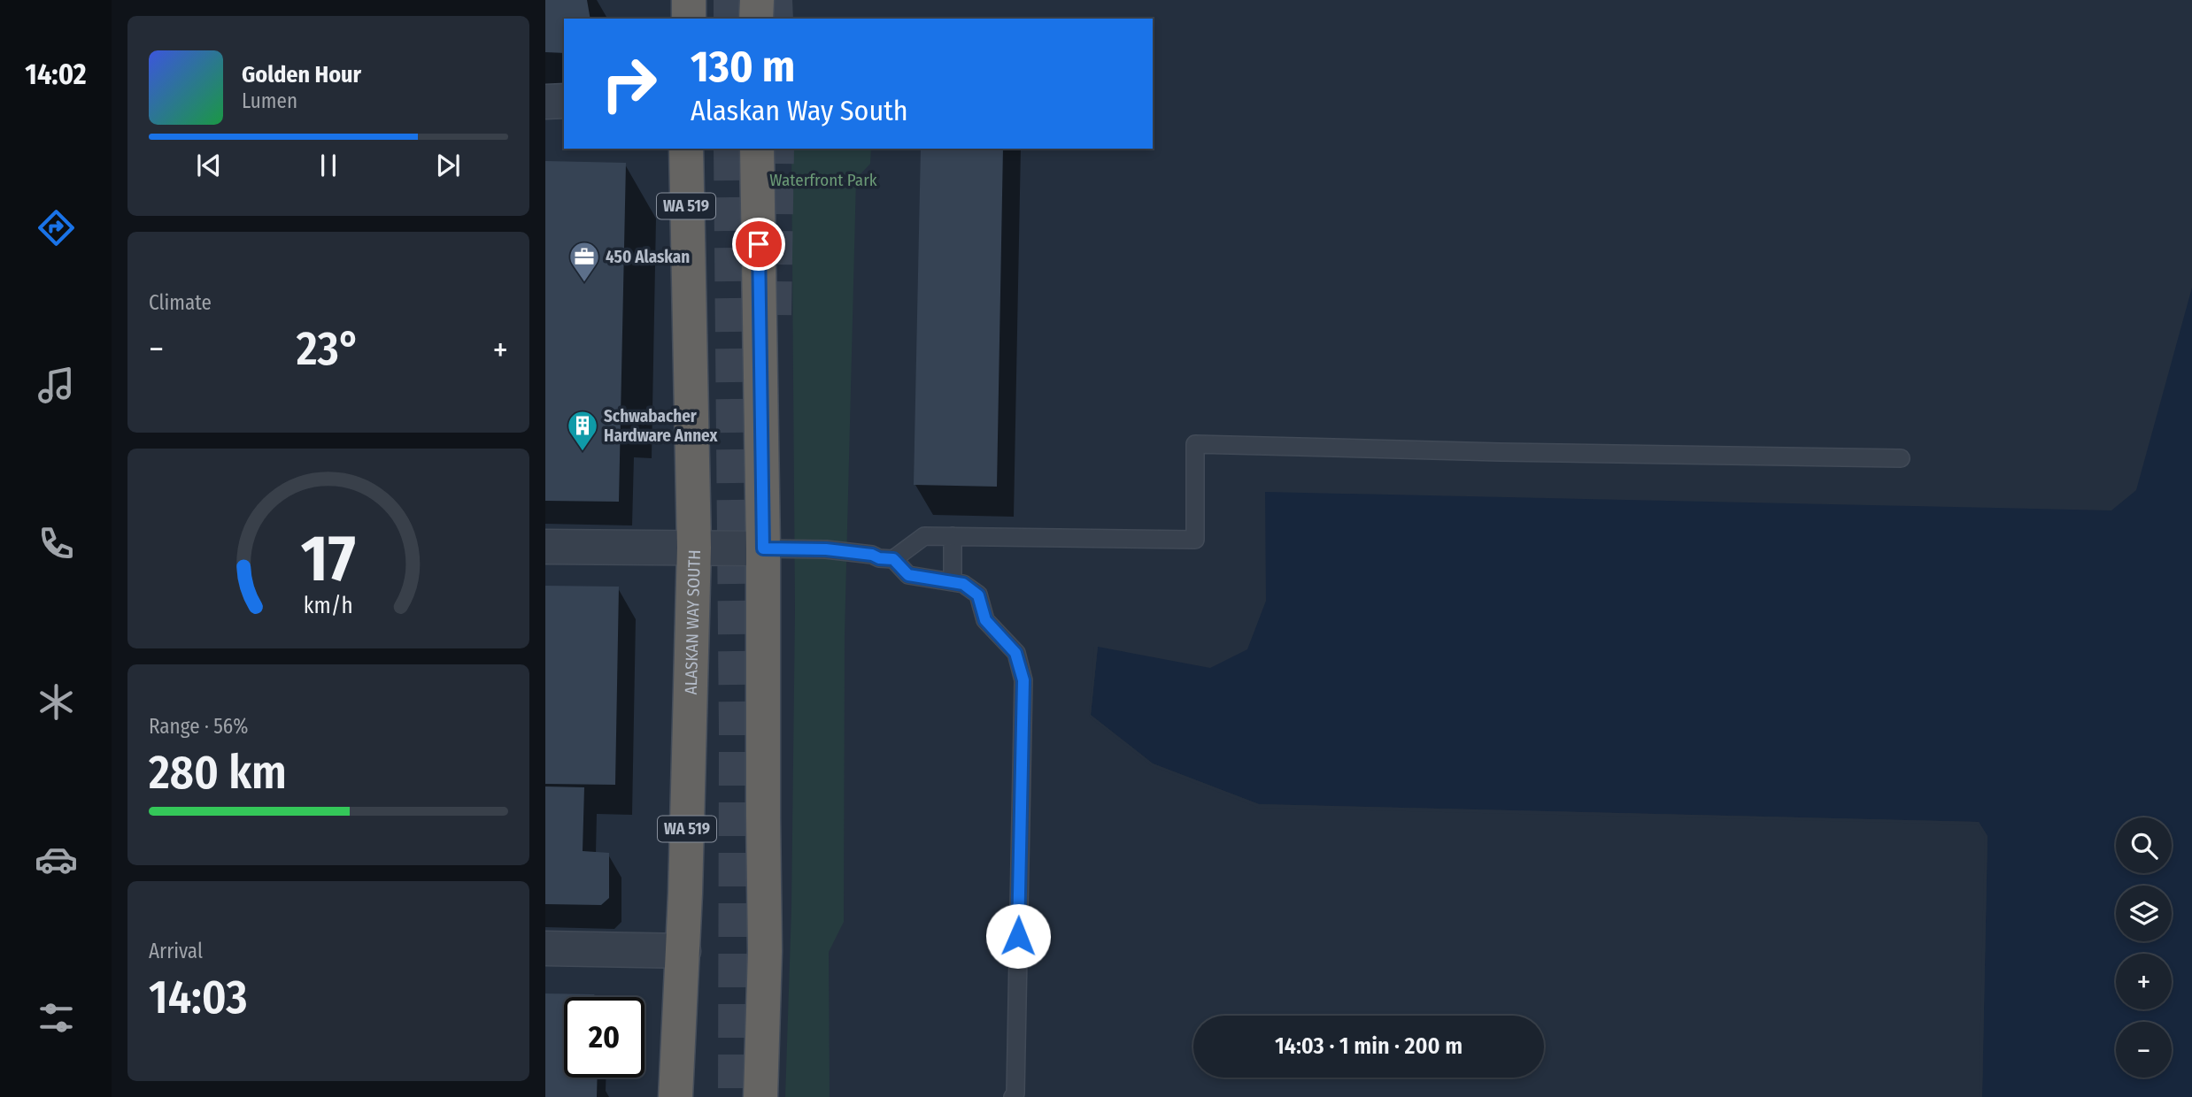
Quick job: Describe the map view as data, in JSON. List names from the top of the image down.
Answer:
{
  "streets": {
    "highway": ["WA 519", "ALASKAN WAY SOUTH"]
  },
  "parks": ["Waterfront Park"],
  "places": {
    "office": ["450 Alaskan"],
    "building": ["Schwabacher Hardware Annex"]
  },
  "page": {
    "tabs": "14:02",
    "turn": ["130 m", "Alaskan Way South"],
    "song": ["Golden Hour", "Lumen"],
    "tile": [
      "Climate",
      ["Range · 56%", "280 km"],
      ["Arrival", "14:03"]
    ],
    "heat": ["−", "23°", "+"],
    "map_buttons": ["+", "−"],
    "limit": "20",
    "trip": "14:03 · 1 min · 200 m",
    "gauge": ["17", "km/h"]
  }
}
